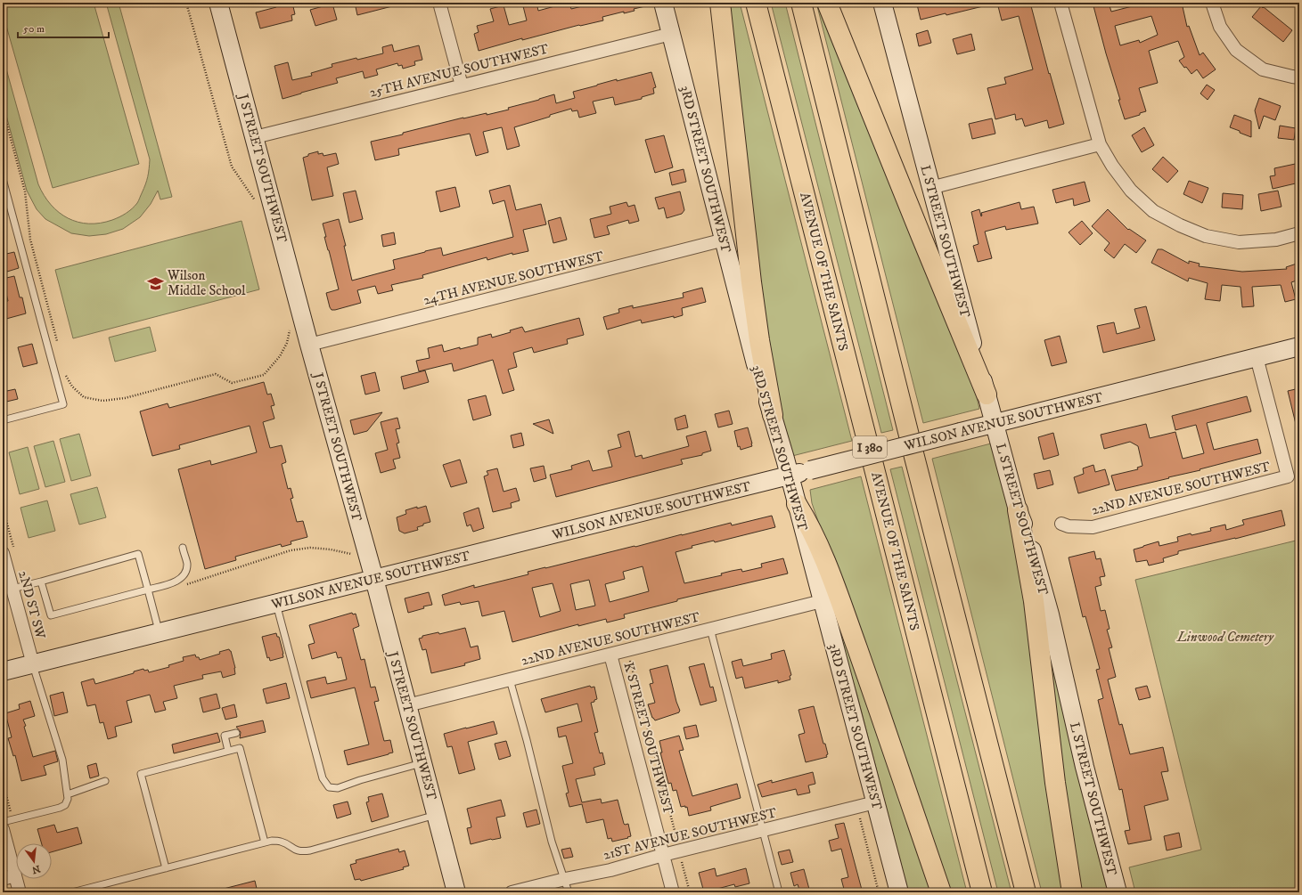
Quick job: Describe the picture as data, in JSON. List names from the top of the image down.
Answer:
{
  "streets": {
    "highway": ["AVENUE OF THE SAINTS", "I 380"],
    "street": [
      "25TH AVENUE SOUTHWEST",
      "J STREET SOUTHWEST",
      "3RD STREET SOUTHWEST",
      "L STREET SOUTHWEST",
      "24TH AVENUE SOUTHWEST",
      "WILSON AVENUE SOUTHWEST",
      "22ND AVENUE SOUTHWEST",
      "2ND ST SW",
      "K STREET SOUTHWEST",
      "21ST AVENUE SOUTHWEST"
    ]
  },
  "crossings": [
    ["25TH AVENUE SOUTHWEST", "J STREET SOUTHWEST"],
    ["25TH AVENUE SOUTHWEST", "3RD STREET SOUTHWEST"],
    ["J STREET SOUTHWEST", "24TH AVENUE SOUTHWEST"],
    ["J STREET SOUTHWEST", "WILSON AVENUE SOUTHWEST"],
    ["J STREET SOUTHWEST", "22ND AVENUE SOUTHWEST"],
    ["3RD STREET SOUTHWEST", "24TH AVENUE SOUTHWEST"],
    ["3RD STREET SOUTHWEST", "WILSON AVENUE SOUTHWEST"],
    ["3RD STREET SOUTHWEST", "22ND AVENUE SOUTHWEST"],
    ["3RD STREET SOUTHWEST", "21ST AVENUE SOUTHWEST"],
    ["L STREET SOUTHWEST", "WILSON AVENUE SOUTHWEST"],
    ["WILSON AVENUE SOUTHWEST", "22ND AVENUE SOUTHWEST"],
    ["WILSON AVENUE SOUTHWEST", "2ND ST SW"],
    ["22ND AVENUE SOUTHWEST", "K STREET SOUTHWEST"],
    ["K STREET SOUTHWEST", "21ST AVENUE SOUTHWEST"]
  ],
  "parks": ["Linwood Cemetery"],
  "places": {
    "school or university": ["Wilson Middle School"]
  },
  "scale_bar": "50 m",
  "north": "bottom"
}
